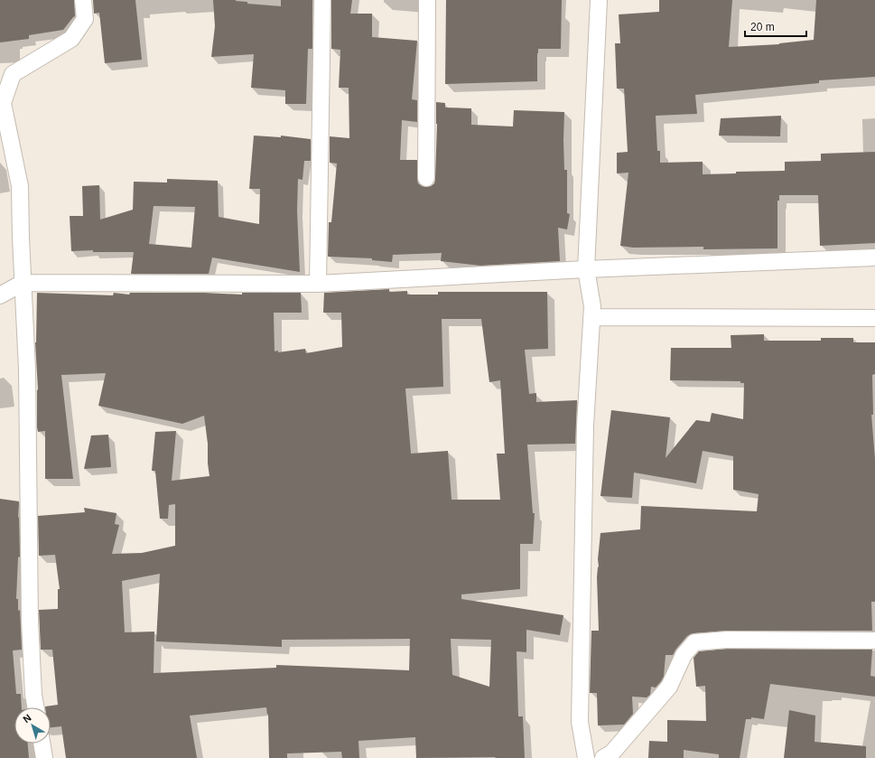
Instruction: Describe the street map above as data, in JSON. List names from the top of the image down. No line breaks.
{"scale_bar":"20 m","north":"top left"}
